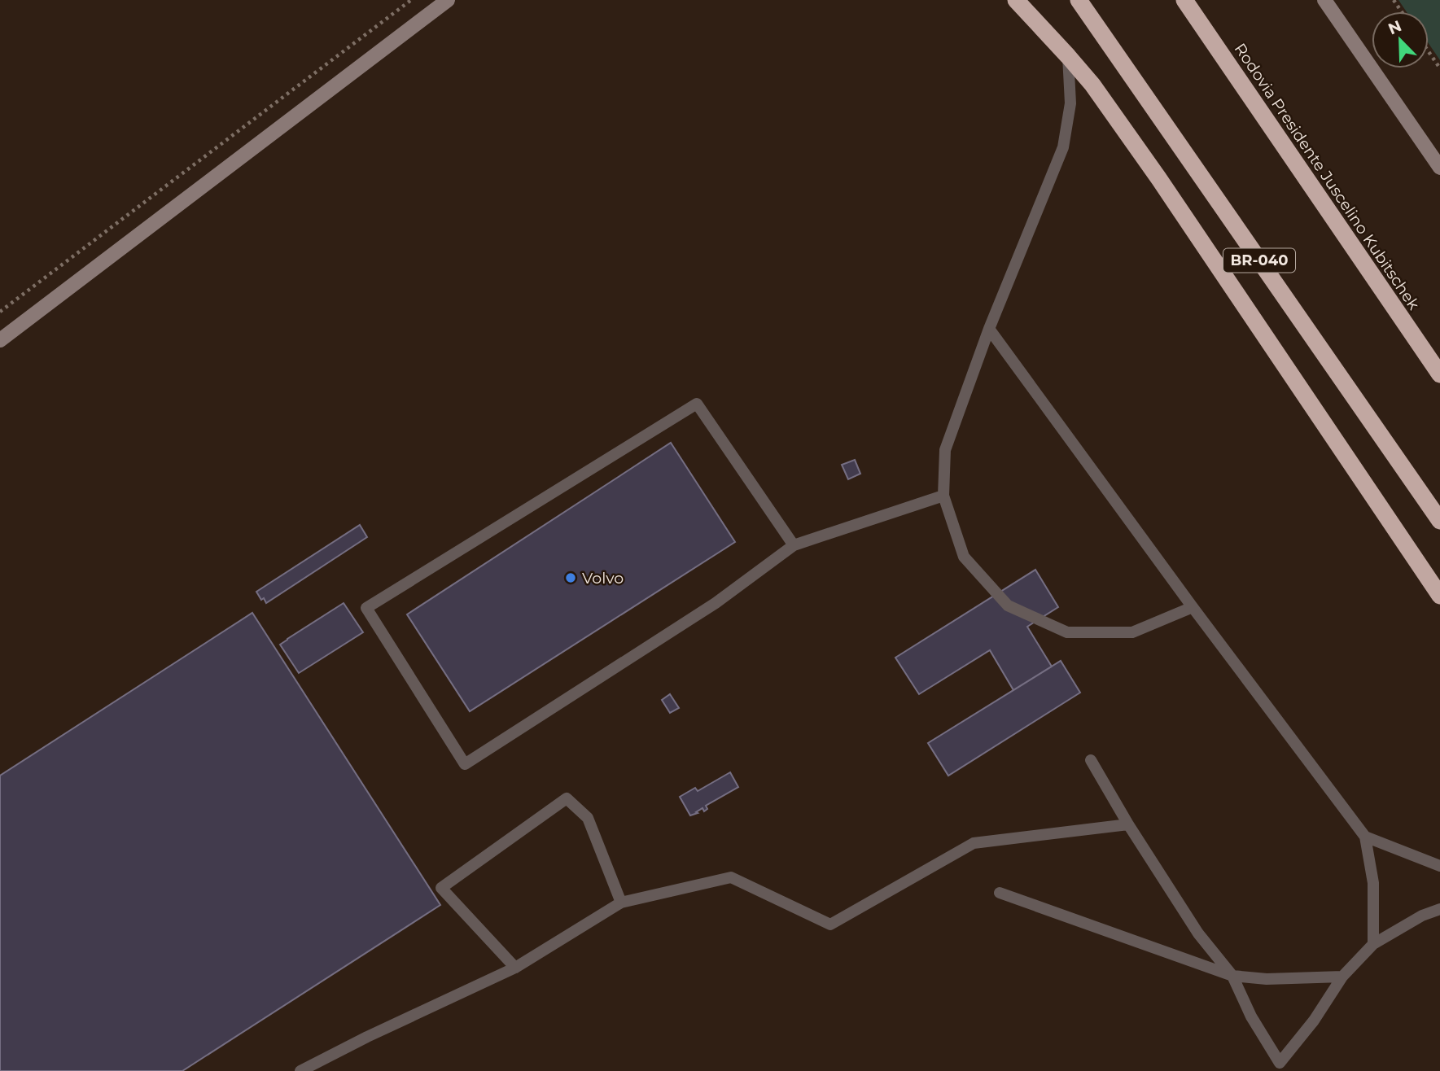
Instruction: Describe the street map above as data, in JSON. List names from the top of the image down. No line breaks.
{"streets":{"highway":["Rodovia Presidente Juscelino Kubitschek","BR-040"]},"places":["Volvo"],"north":"top left"}
